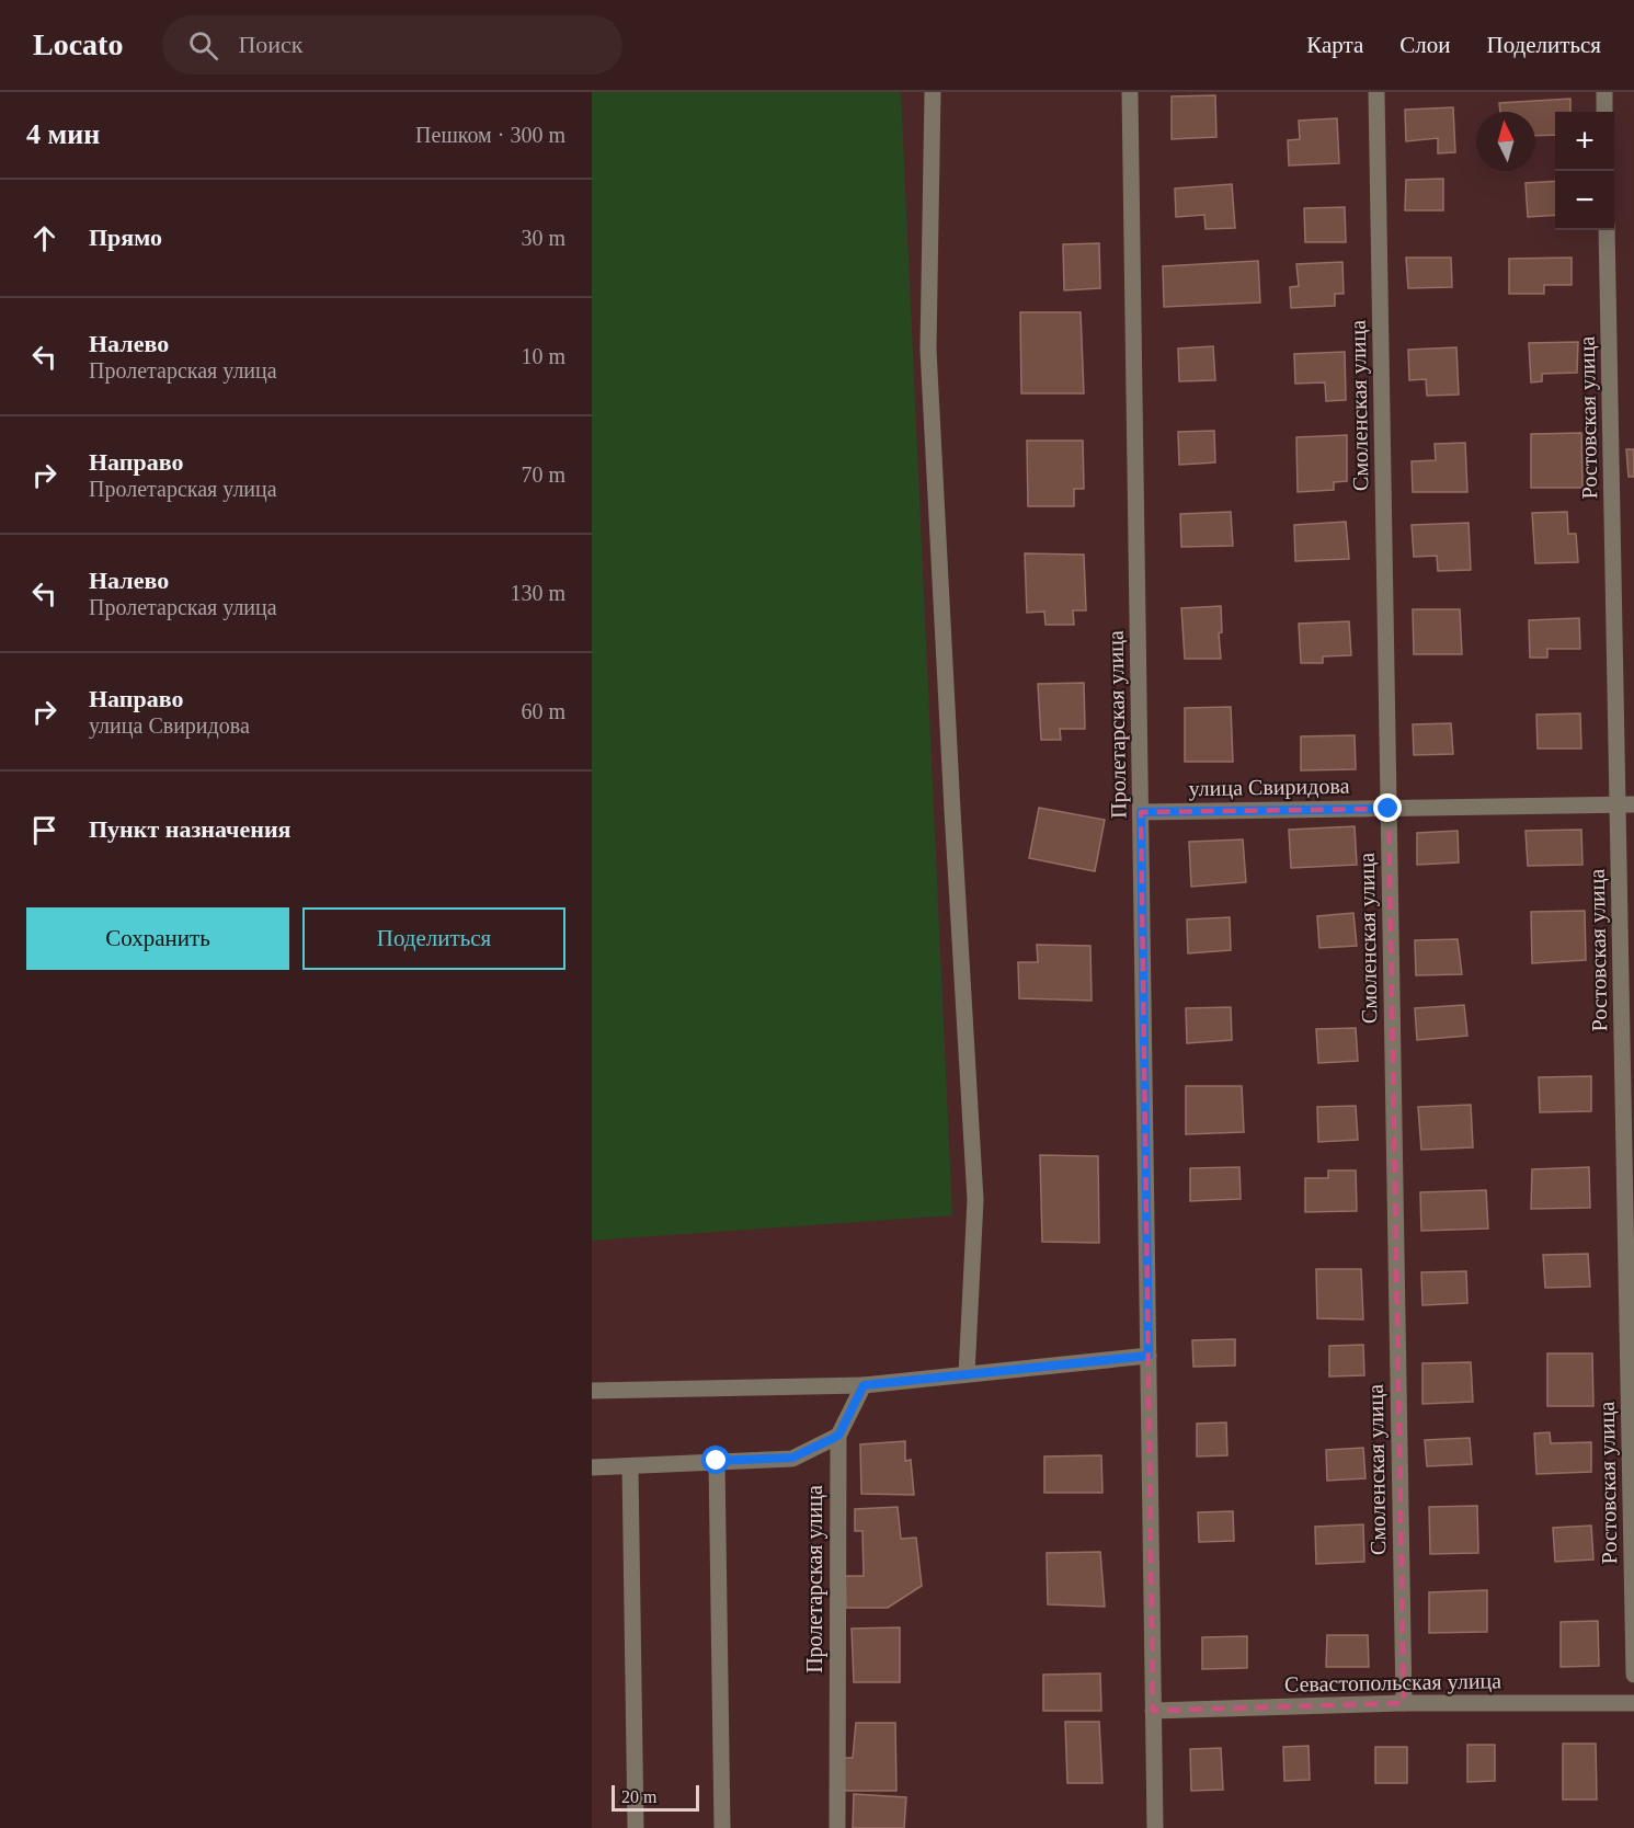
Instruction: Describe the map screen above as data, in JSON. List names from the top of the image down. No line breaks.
{"streets":{"street":["Смоленская улица","Ростовская улица","Пролетарская улица","улица Свиридова","Севастопольская улица"]},"crossings":[["Смоленская улица","улица Свиридова"],["Смоленская улица","Севастопольская улица"],["Ростовская улица","улица Свиридова"],["Пролетарская улица","улица Свиридова"],["Пролетарская улица","Севастопольская улица"]],"scale_bar":"20 m","north":"top","page":{"header":"Locato","search":"Поиск","nav":["Карта","Слои","Поделиться"],"heading":["4 мин","Пешком · 300 m"],"map_buttons":["+","−"],"list":[["Прямо","30 m"],["Налево","Пролетарская улица","10 m"],["Направо","Пролетарская улица","70 m"],["Налево","Пролетарская улица","130 m"],["Направо","улица Свиридова","60 m"],"Пункт назначения"],"buttons":["Сохранить","Поделиться"],"scale":"20 m"}}
